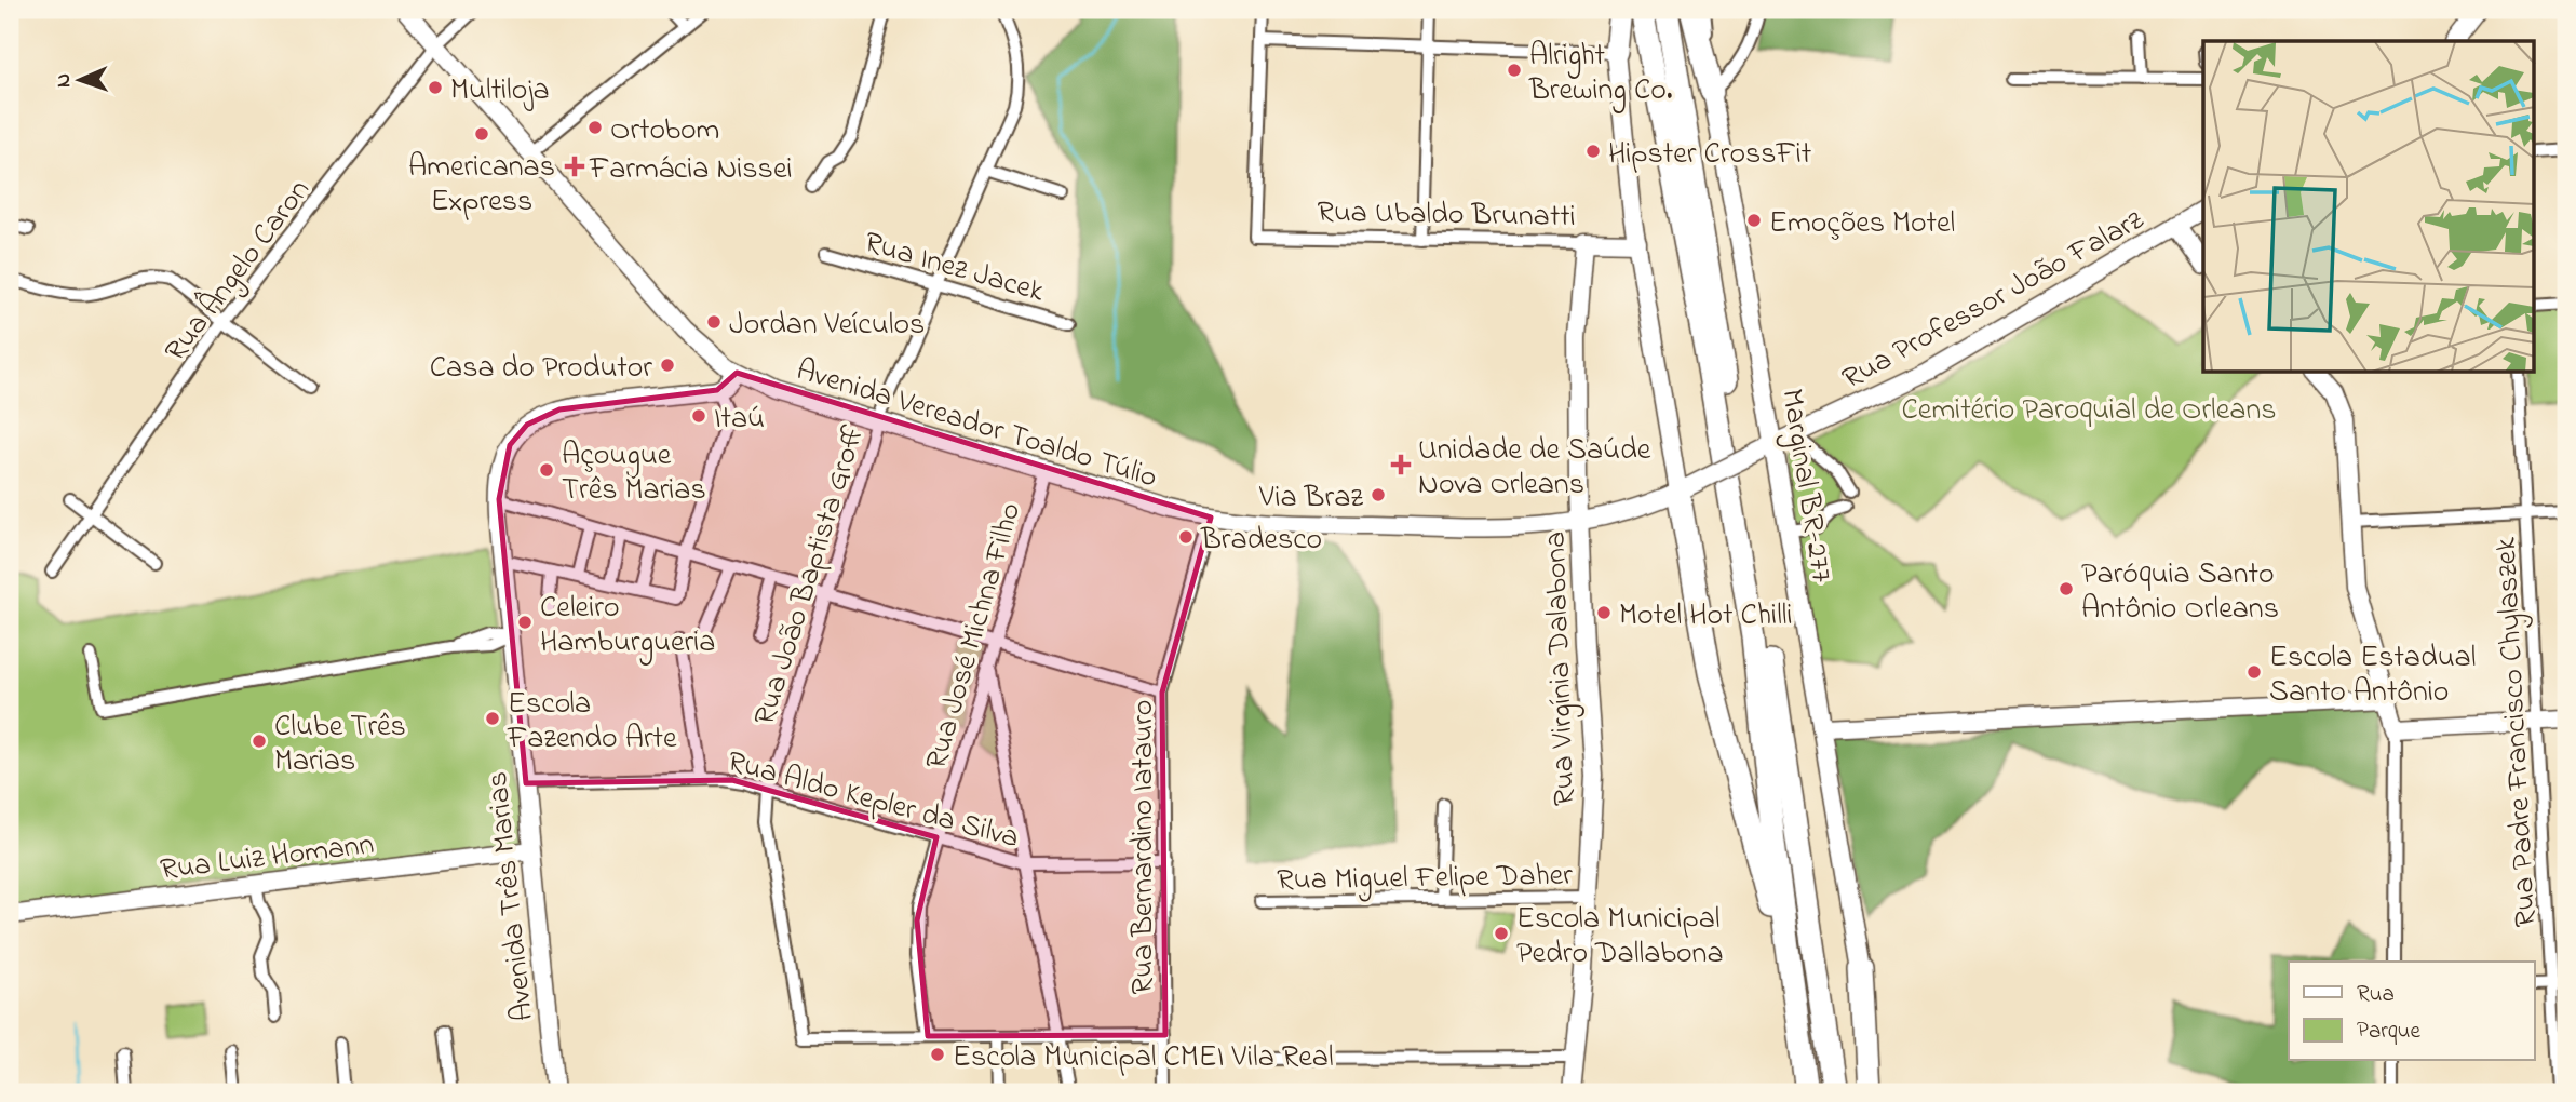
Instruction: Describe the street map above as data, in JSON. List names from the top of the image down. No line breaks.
{"streets":{"street":["Rua Ubaldo Brunatti","Rua Inez Jacek","Rua Ângelo Caron","Rua Professor João Falarz","Avenida Vereador Toaldo Túlio","Marginal BR-277","Rua João Baptista Groff","Rua José Michna Filho","Rua Virgínia Dalabona","Rua Padre Francisco Chylaszek","Rua Aldo Kepler da Silva","Rua Bernardino Iatauro","Rua Luiz Homann","Rua Miguel Felipe Daher","Avenida Três Marias"]},"crossings":[["Rua Ubaldo Brunatti","Rua Virgínia Dalabona"],["Rua Inez Jacek","Rua João Baptista Groff"],["Rua Ângelo Caron","Avenida Vereador Toaldo Túlio"],["Rua Professor João Falarz","Avenida Vereador Toaldo Túlio"],["Rua Professor João Falarz","Marginal BR-277"],["Avenida Vereador Toaldo Túlio","Marginal BR-277"],["Avenida Vereador Toaldo Túlio","Rua João Baptista Groff"],["Avenida Vereador Toaldo Túlio","Rua José Michna Filho"],["Avenida Vereador Toaldo Túlio","Rua Virgínia Dalabona"],["Avenida Vereador Toaldo Túlio","Rua Bernardino Iatauro"],["Rua João Baptista Groff","Rua José Michna Filho"],["Rua João Baptista Groff","Rua Aldo Kepler da Silva"],["Rua José Michna Filho","Rua Aldo Kepler da Silva"],["Rua Virgínia Dalabona","Rua Miguel Felipe Daher"],["Rua Aldo Kepler da Silva","Rua Bernardino Iatauro"],["Rua Aldo Kepler da Silva","Avenida Três Marias"],["Rua Luiz Homann","Avenida Três Marias"]],"parks":["Cemitério Paroquial de Orleans"],"places":{"other":["Alright Brewing Co.","Multiloja","Ortobom","Americanas Express","Hipster CrossFit","Emoções Motel","Jordan Veículos","Casa do Produtor","Itaú","Açougue Três Marias","Via Braz","Bradesco","Paróquia Santo Antônio Orleans","Motel Hot Chilli","Celeiro Hamburgueria","Escola Estadual Santo Antônio","Escola Fazendo Arte","Clube Três Marias","Escola Municipal Pedro Dallabona","Escola Municipal CMEI Vila Real"],"health":["Farmácia Nissei","Unidade de Saúde Nova Orleans"]},"legend":["Rua","Parque"],"north":"left"}
